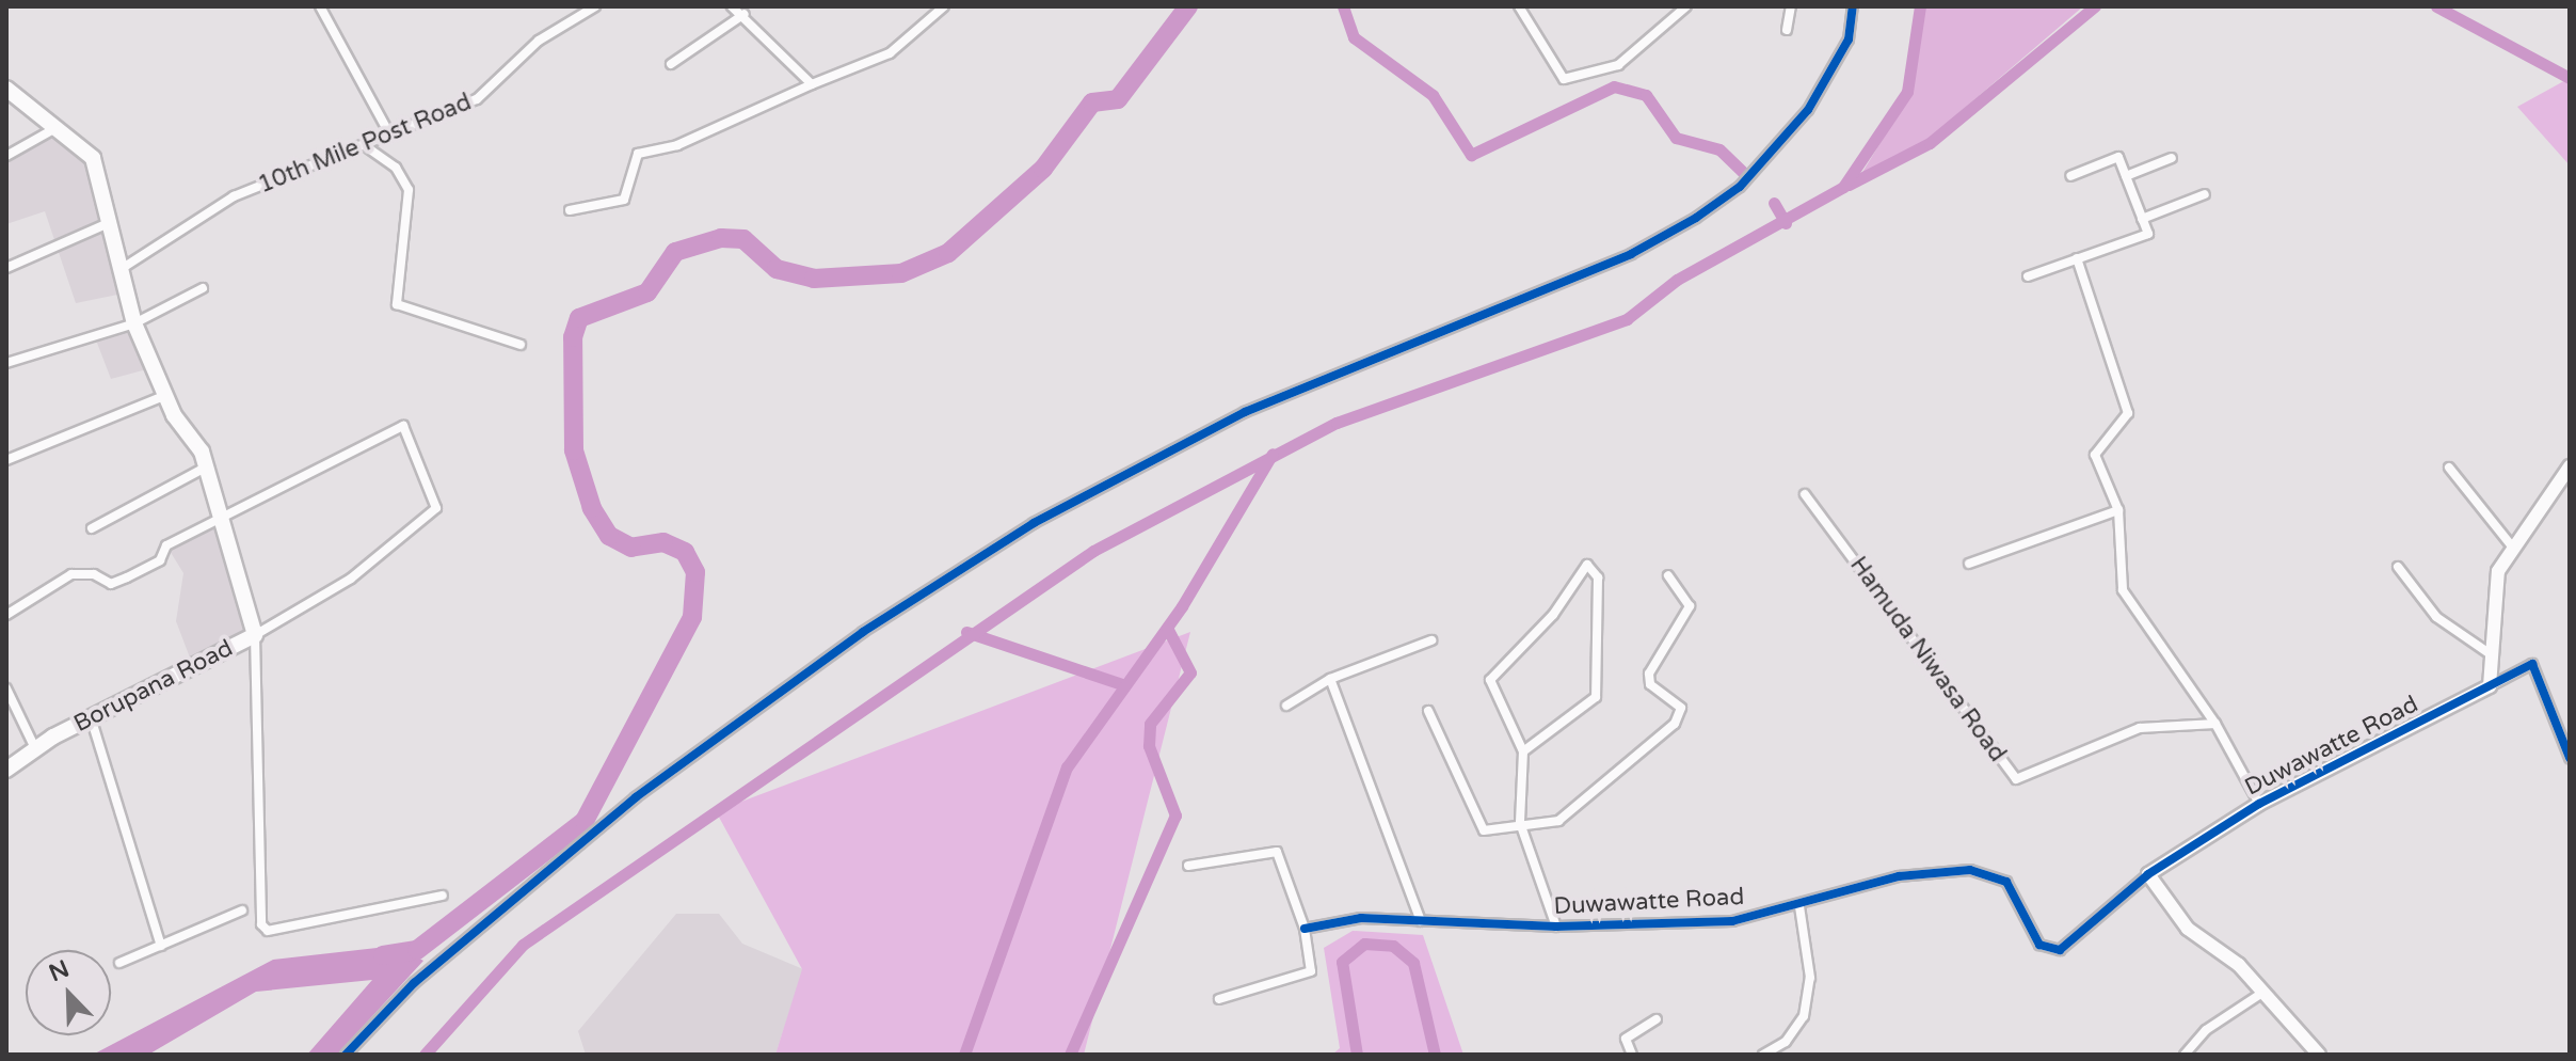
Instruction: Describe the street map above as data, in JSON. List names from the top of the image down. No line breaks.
{"streets":{"main road":["Borupana Road"],"street":["10th Mile Post Road","Hamuda Niwasa Road","Duwawatte Road"]},"crossings":[["10th Mile Post Road","Borupana Road"]],"north":"top left"}
